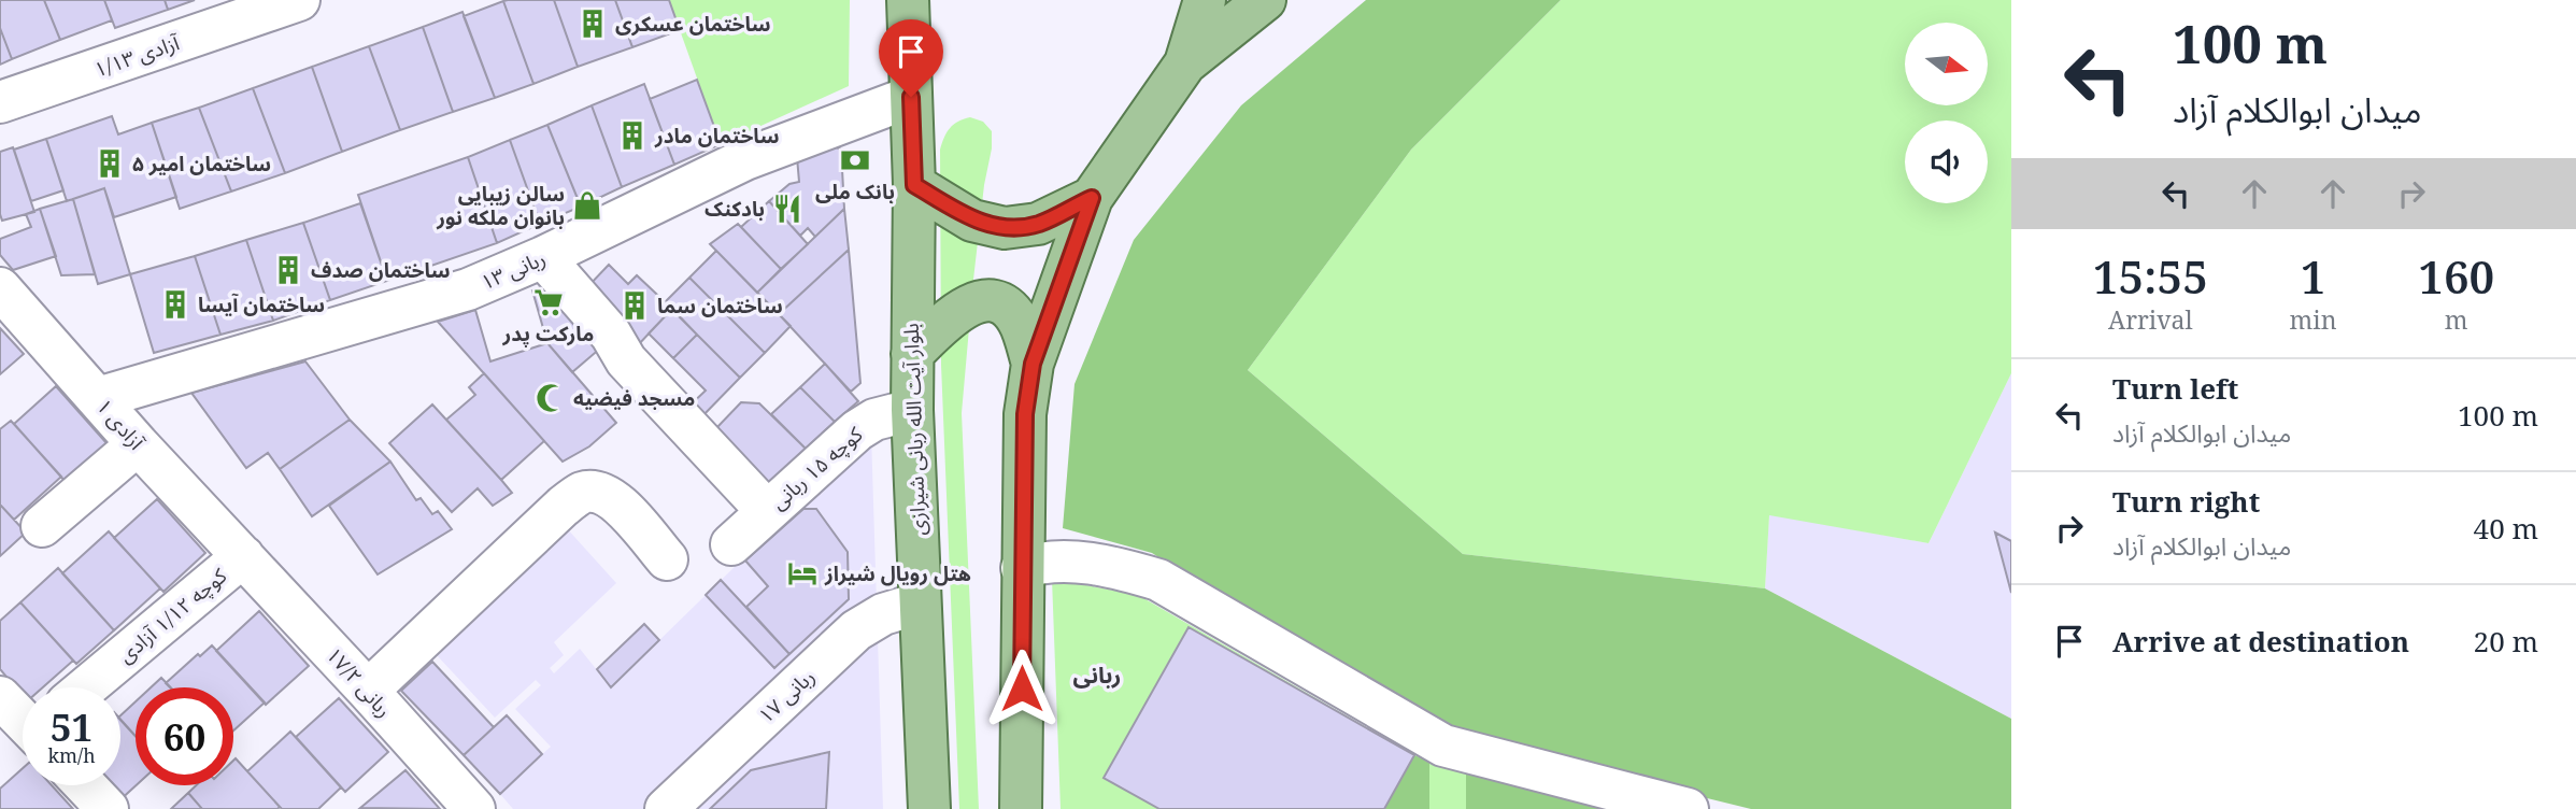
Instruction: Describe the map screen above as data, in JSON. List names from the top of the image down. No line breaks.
{"streets":{"main road":["بلوار آیت الله ربانی شیرازی"],"street":["آزادی ۱/۱۳","ربانی ۱۳","آزادی ۱","کوچه ۱۵ ربانی","کوچه ۱/۱۲ آزادی","ربانی ۱۷/۲","ربانی ۱۷"]},"crossings":[["ربانی ۱۳","آزادی ۱"],["ربانی ۱۳","بلوار آیت الله ربانی شیرازی"],["آزادی ۱","کوچه ۱/۱۲ آزادی"],["آزادی ۱","ربانی ۱۷/۲"],["بلوار آیت الله ربانی شیرازی","کوچه ۱۵ ربانی"],["بلوار آیت الله ربانی شیرازی","ربانی ۱۷"],["کوچه ۱/۱۲ آزادی","ربانی ۱۷/۲"]],"districts":["ربانی"],"places":{"building":["ساختمان عسکری","ساختمان مادر","ساختمان امیر ۵","ساختمان صدف","ساختمان آیسا","ساختمان سما"],"bank":["بانک ملی"],"shop":["سالن زیبایی بانوان ملکه نور"],"restaurant":["بادکنک"],"supermarket":["مارکت پدر"],"mosque":["مسجد فیضیه"],"hotel":["هتل رویال شیراز"]},"north":"right","page":{"turn":["100 m","میدان ابوالکلام آزاد"],"eta":["15:55","Arrival","1","min","160","m"],"list":[{"name":"Turn left","note":"میدان ابوالکلام آزاد","value":"100 m"},{"name":"Turn right","note":"میدان ابوالکلام آزاد","value":"40 m"},{"name":"Arrive at destination","value":"20 m"}],"speed":"51 km/h","limit":"60"}}
